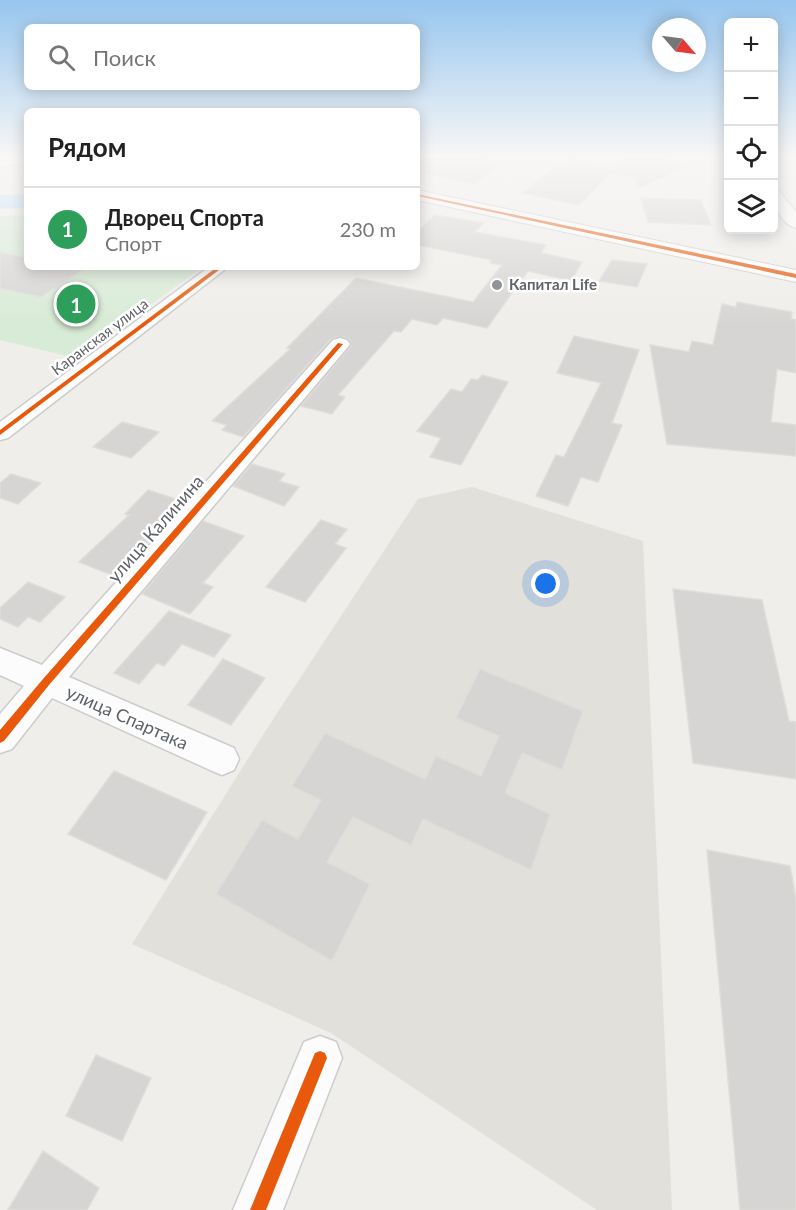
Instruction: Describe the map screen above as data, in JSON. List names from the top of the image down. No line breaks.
{"streets":{"street":["Каранская улица","улица Калинина","улица Спартака"]},"crossings":[["улица Калинина","улица Спартака"]],"places":["Капитал Life"],"north":"bottom right","page":{"map_buttons":["+","−"],"search":"Поиск","heading":"Рядом","list":[{"mark":"1","name":"Дворец Спорта","note":"Спорт","value":"230 m"}],"pins":"1"}}
